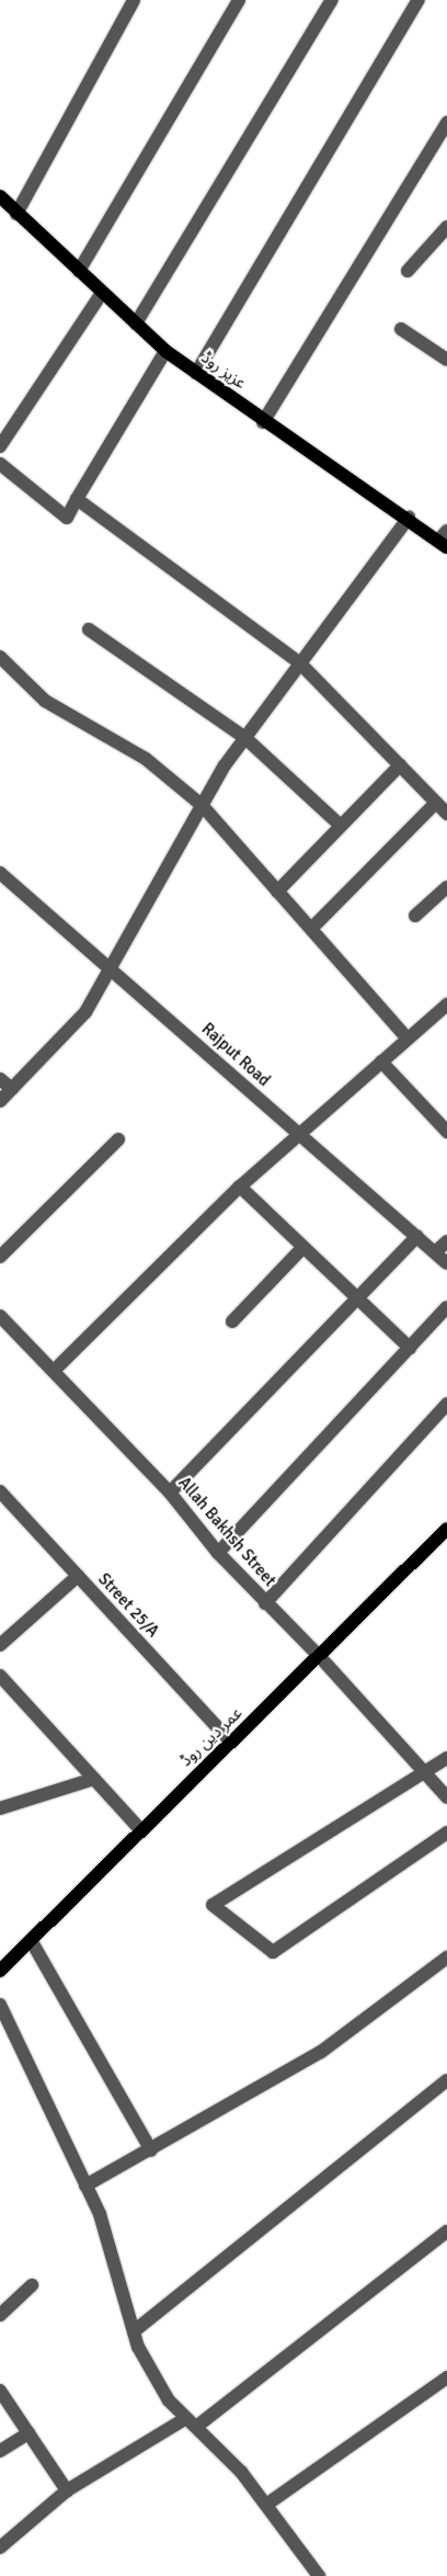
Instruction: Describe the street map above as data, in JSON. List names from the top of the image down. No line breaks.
{"streets":{"main road":["عزیز روڈ","عمر دین روڈ"],"street":["Rajput Road","Allah Bakhsh Street","Street 25/A"]},"crossings":[["Allah Bakhsh Street","عمر دین روڈ"],["Street 25/A","عمر دین روڈ"]]}
